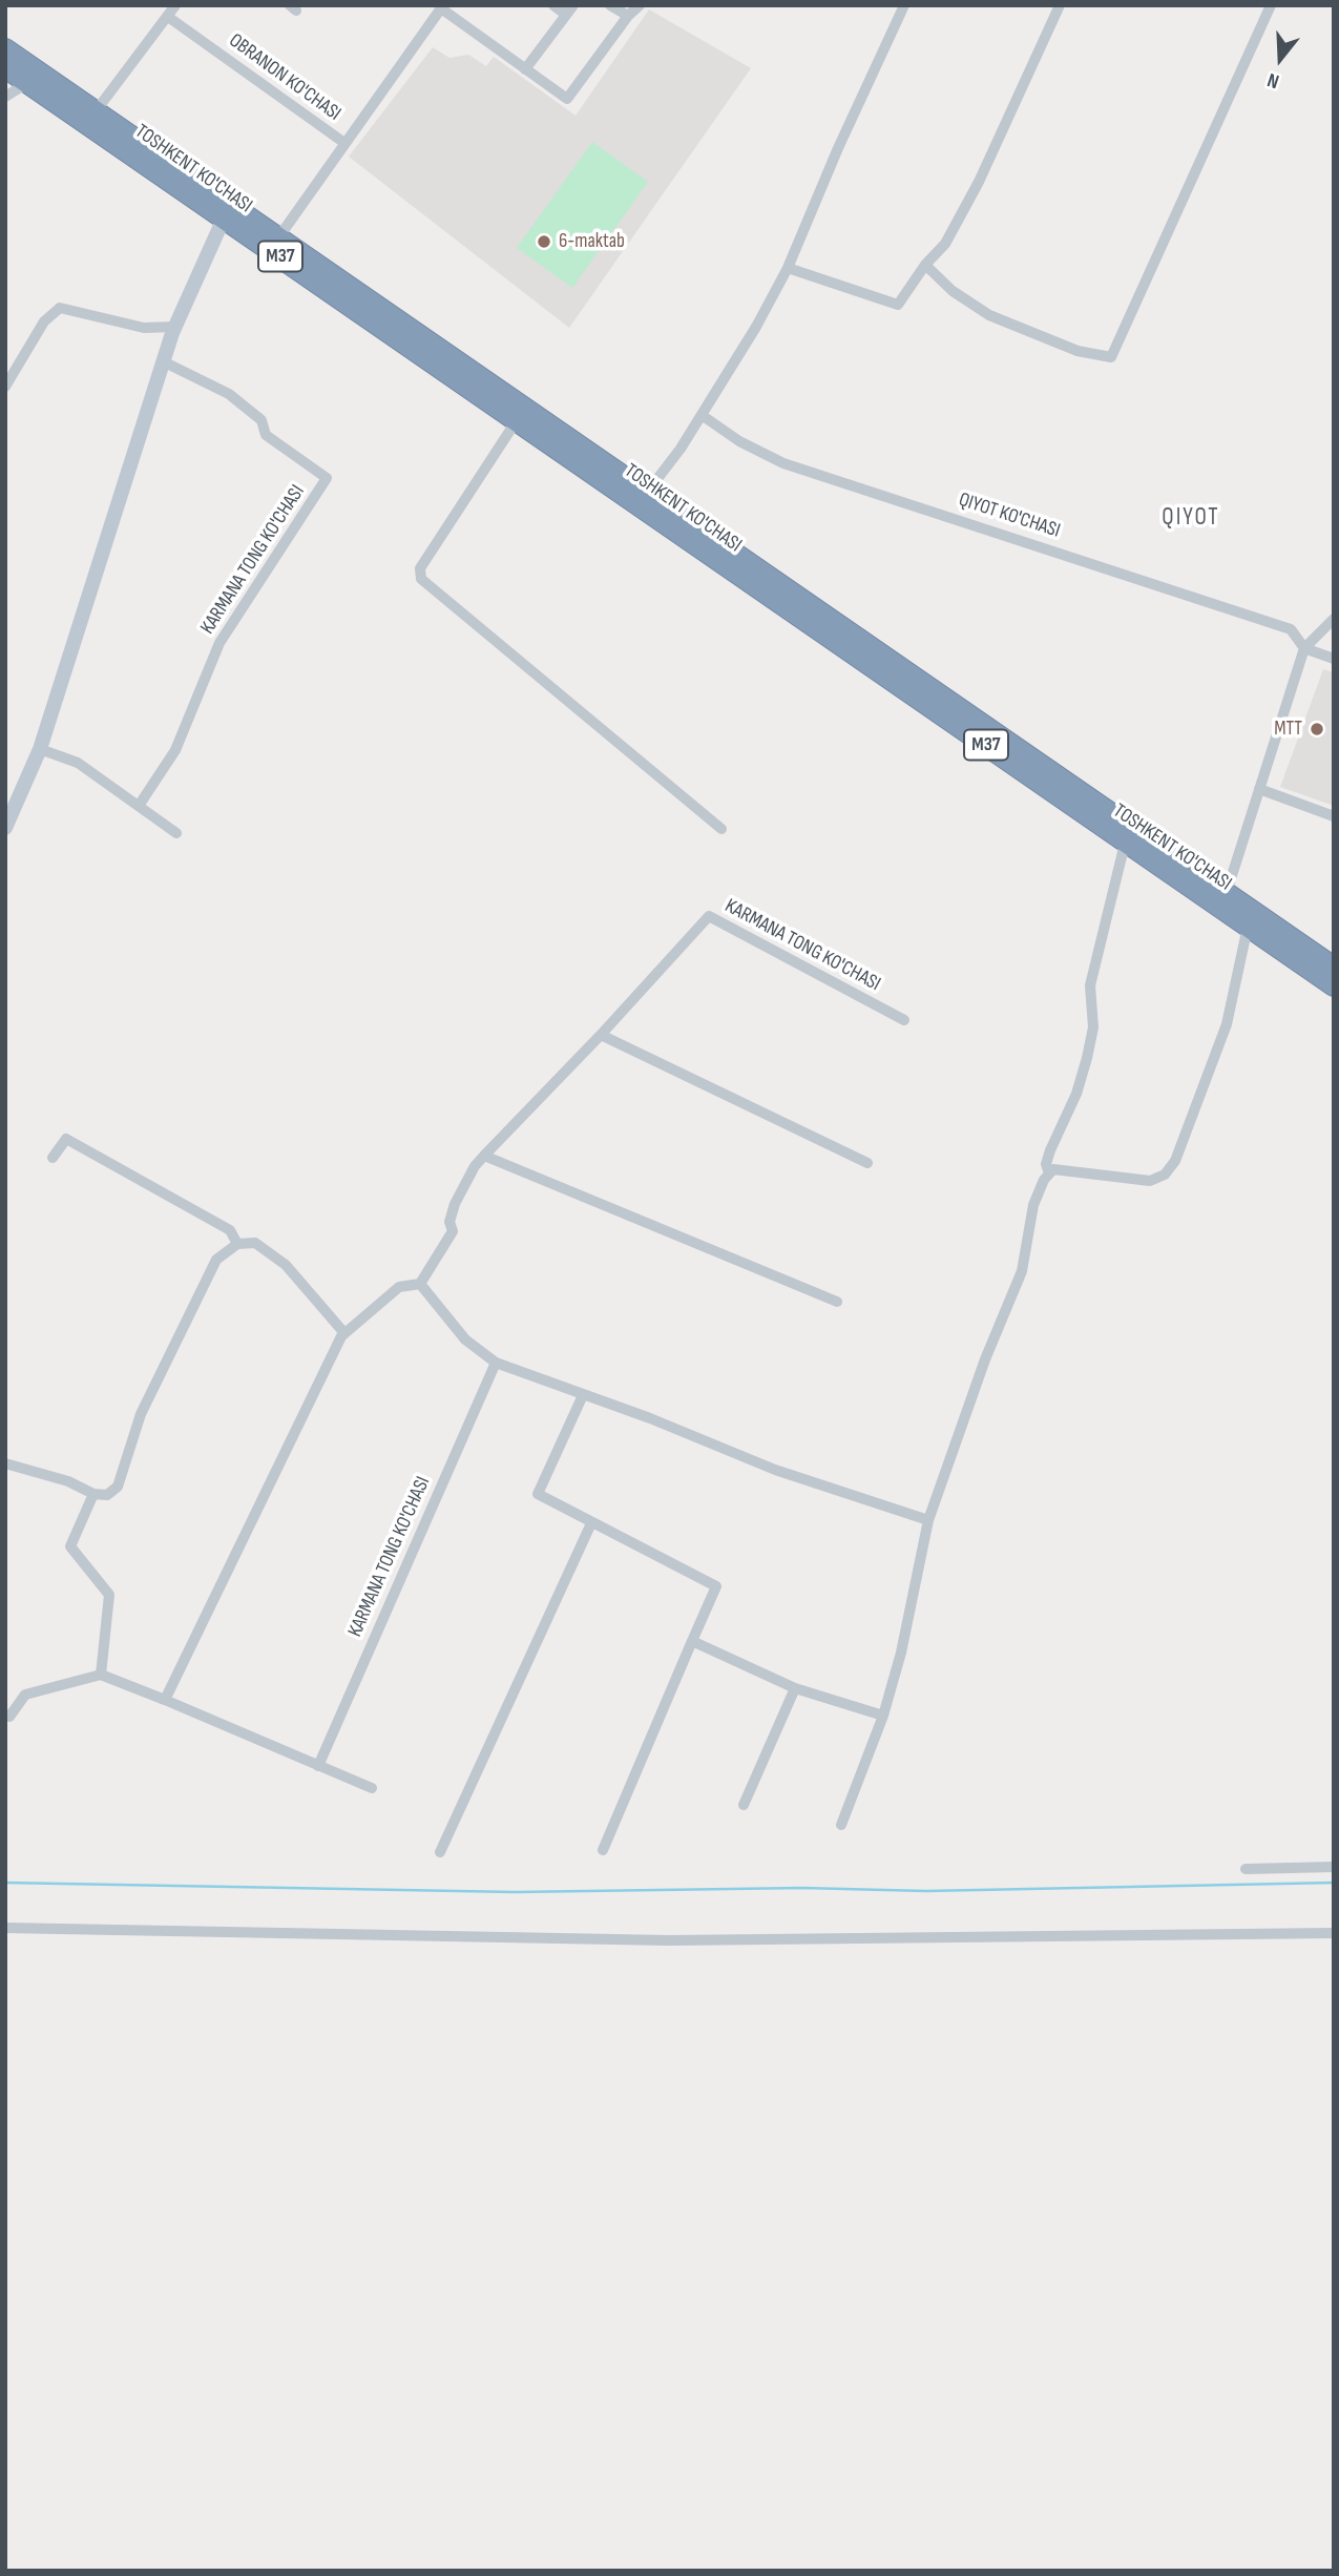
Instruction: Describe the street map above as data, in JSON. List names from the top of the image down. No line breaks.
{"streets":{"highway":["TOSHKENT KO'CHASI","M37"],"street":["OBRANON KO'CHASI","QIYOT KO'CHASI","KARMANA TONG KO'CHASI"]},"crossings":[["OBRANON KO'CHASI","TOSHKENT KO'CHASI"]],"districts":["QIYOT"],"places":["6-maktab","MTT"],"north":"bottom"}
